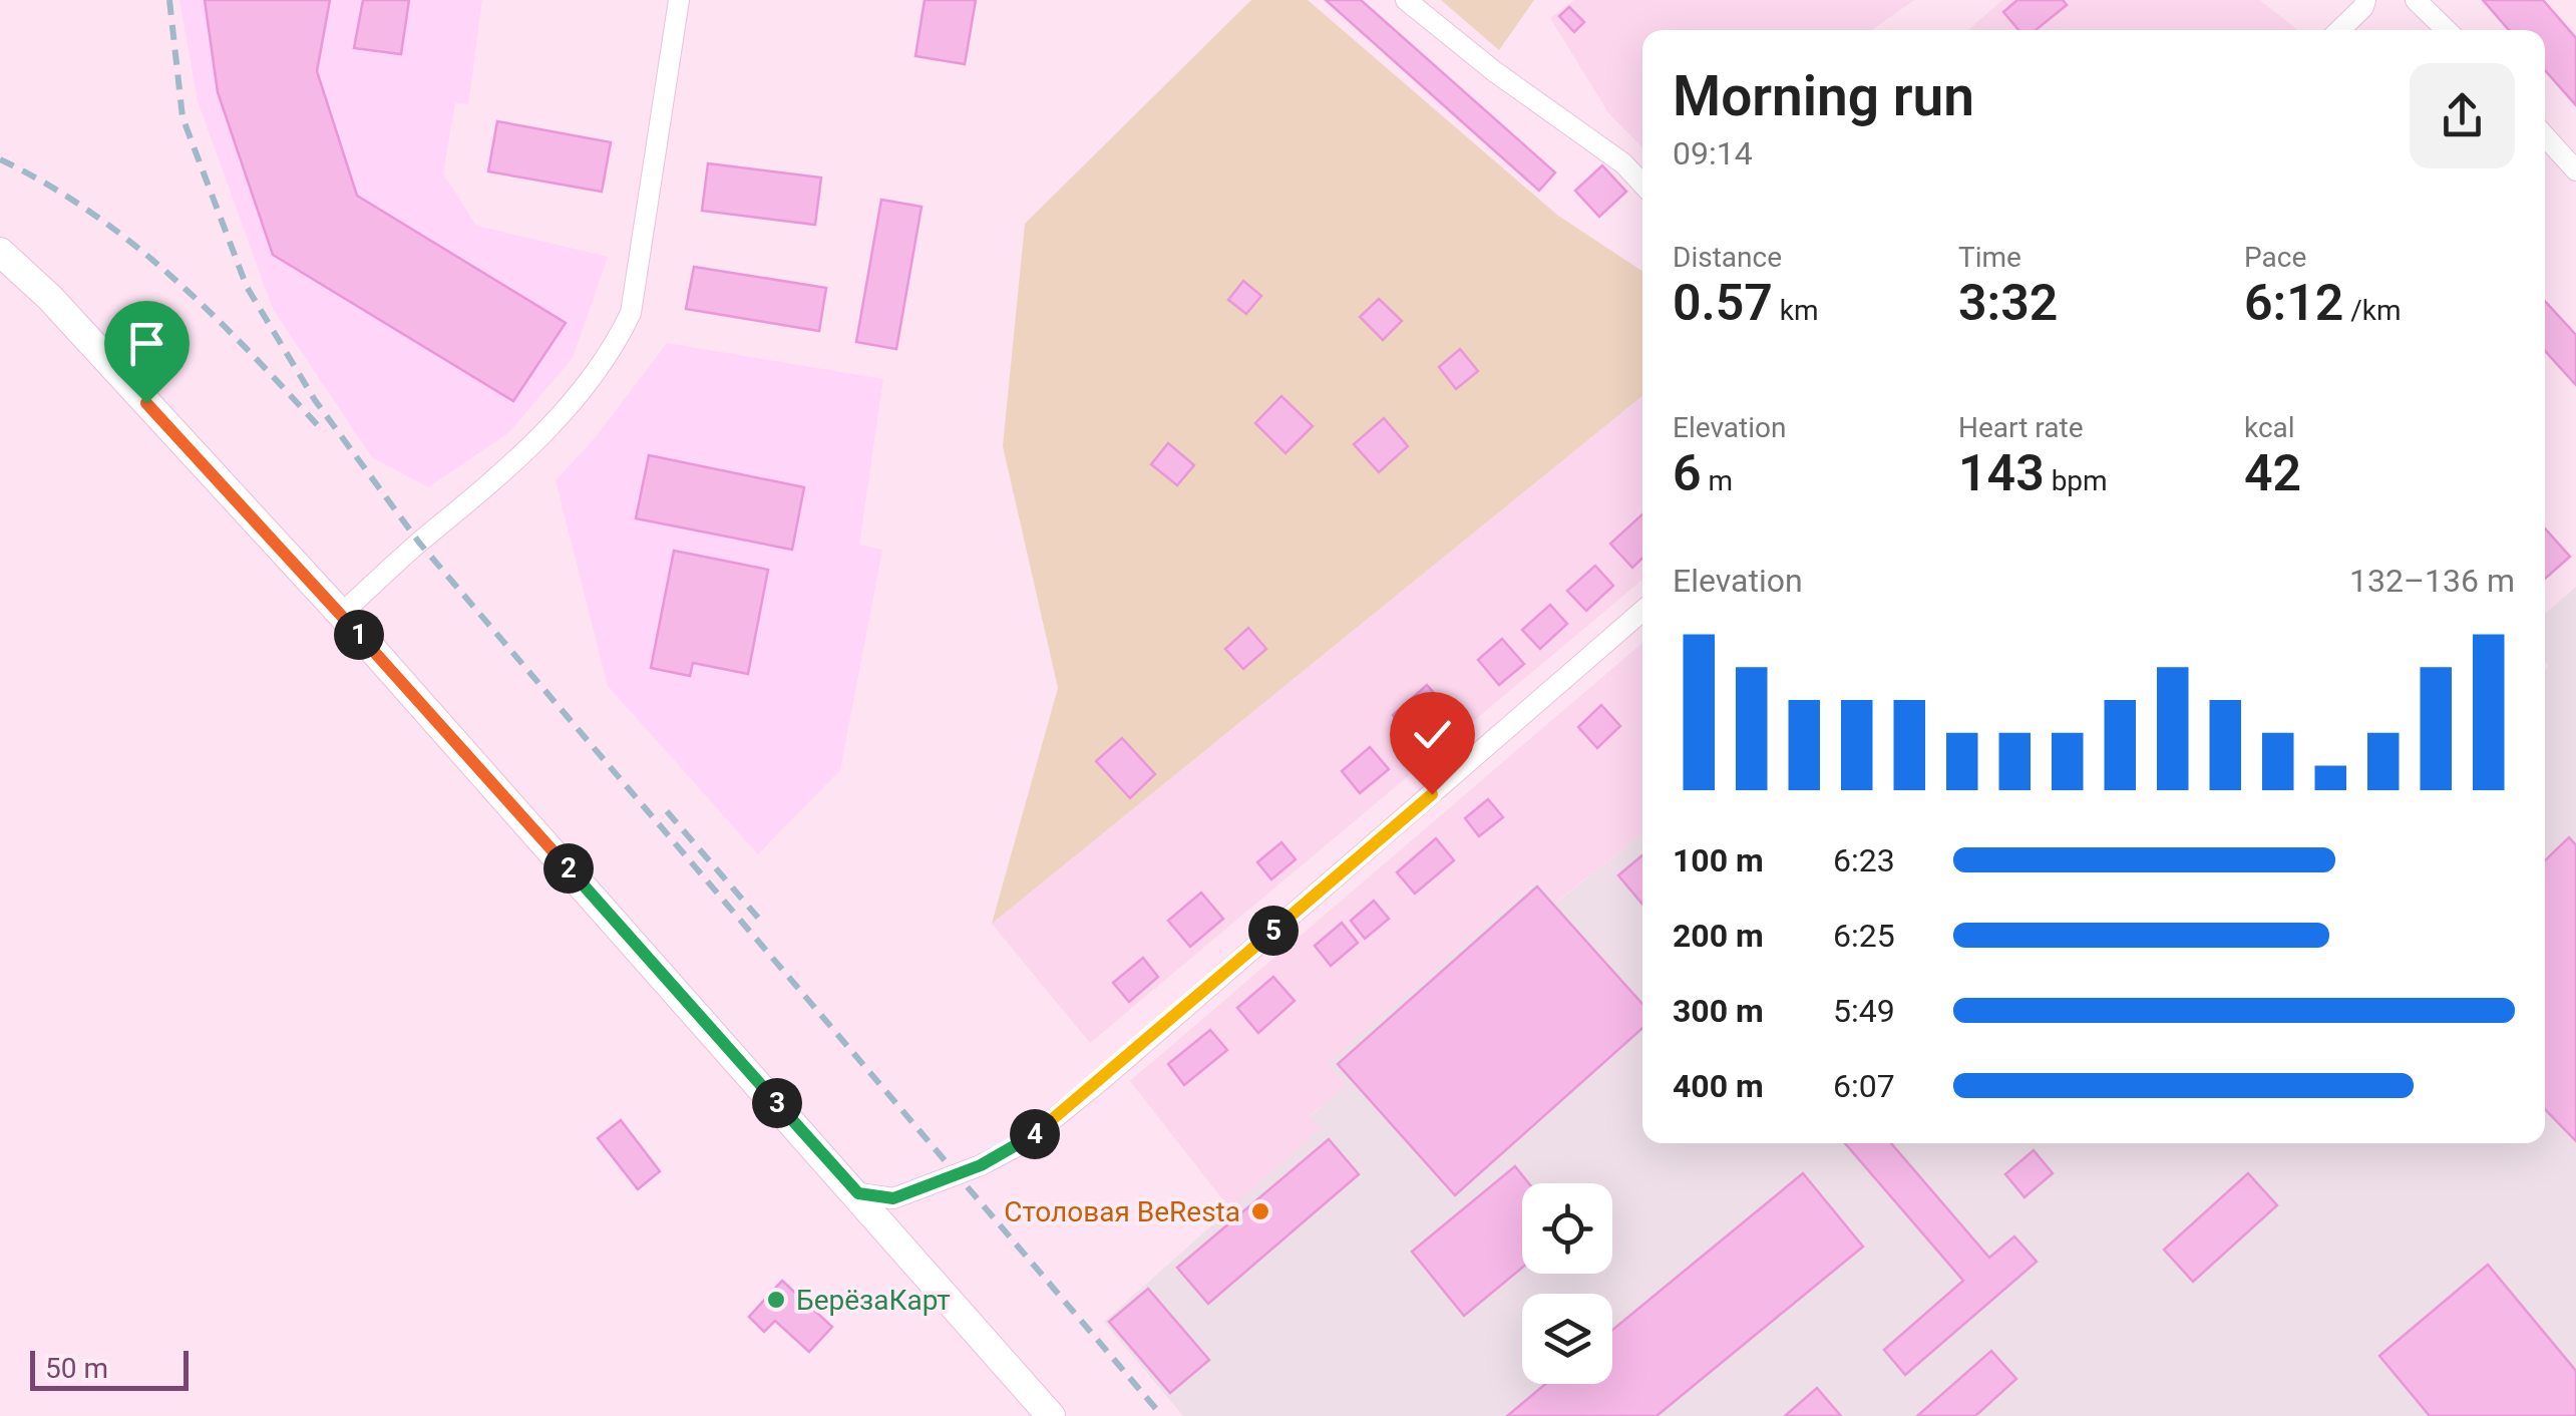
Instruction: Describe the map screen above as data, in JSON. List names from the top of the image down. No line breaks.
{"places":["Столовая BeResta","БерёзаКарт"],"scale_bar":"50 m","page":{"heading":["Morning run","09:14"],"stats":[["Distance","0.57 km"],["Time","3:32"],["Pace","6:12 /km"],["Elevation","6 m"],["Heart rate","143 bpm"],["kcal","42"]],"chart":["Elevation","132–136 m"],"pins":["1","2","5","3","4"],"list":[{"name":"100 m","note":"6:23"},{"name":"200 m","note":"6:25"},{"name":"300 m","note":"5:49"},{"name":"400 m","note":"6:07"}],"scale":"50 m"}}
